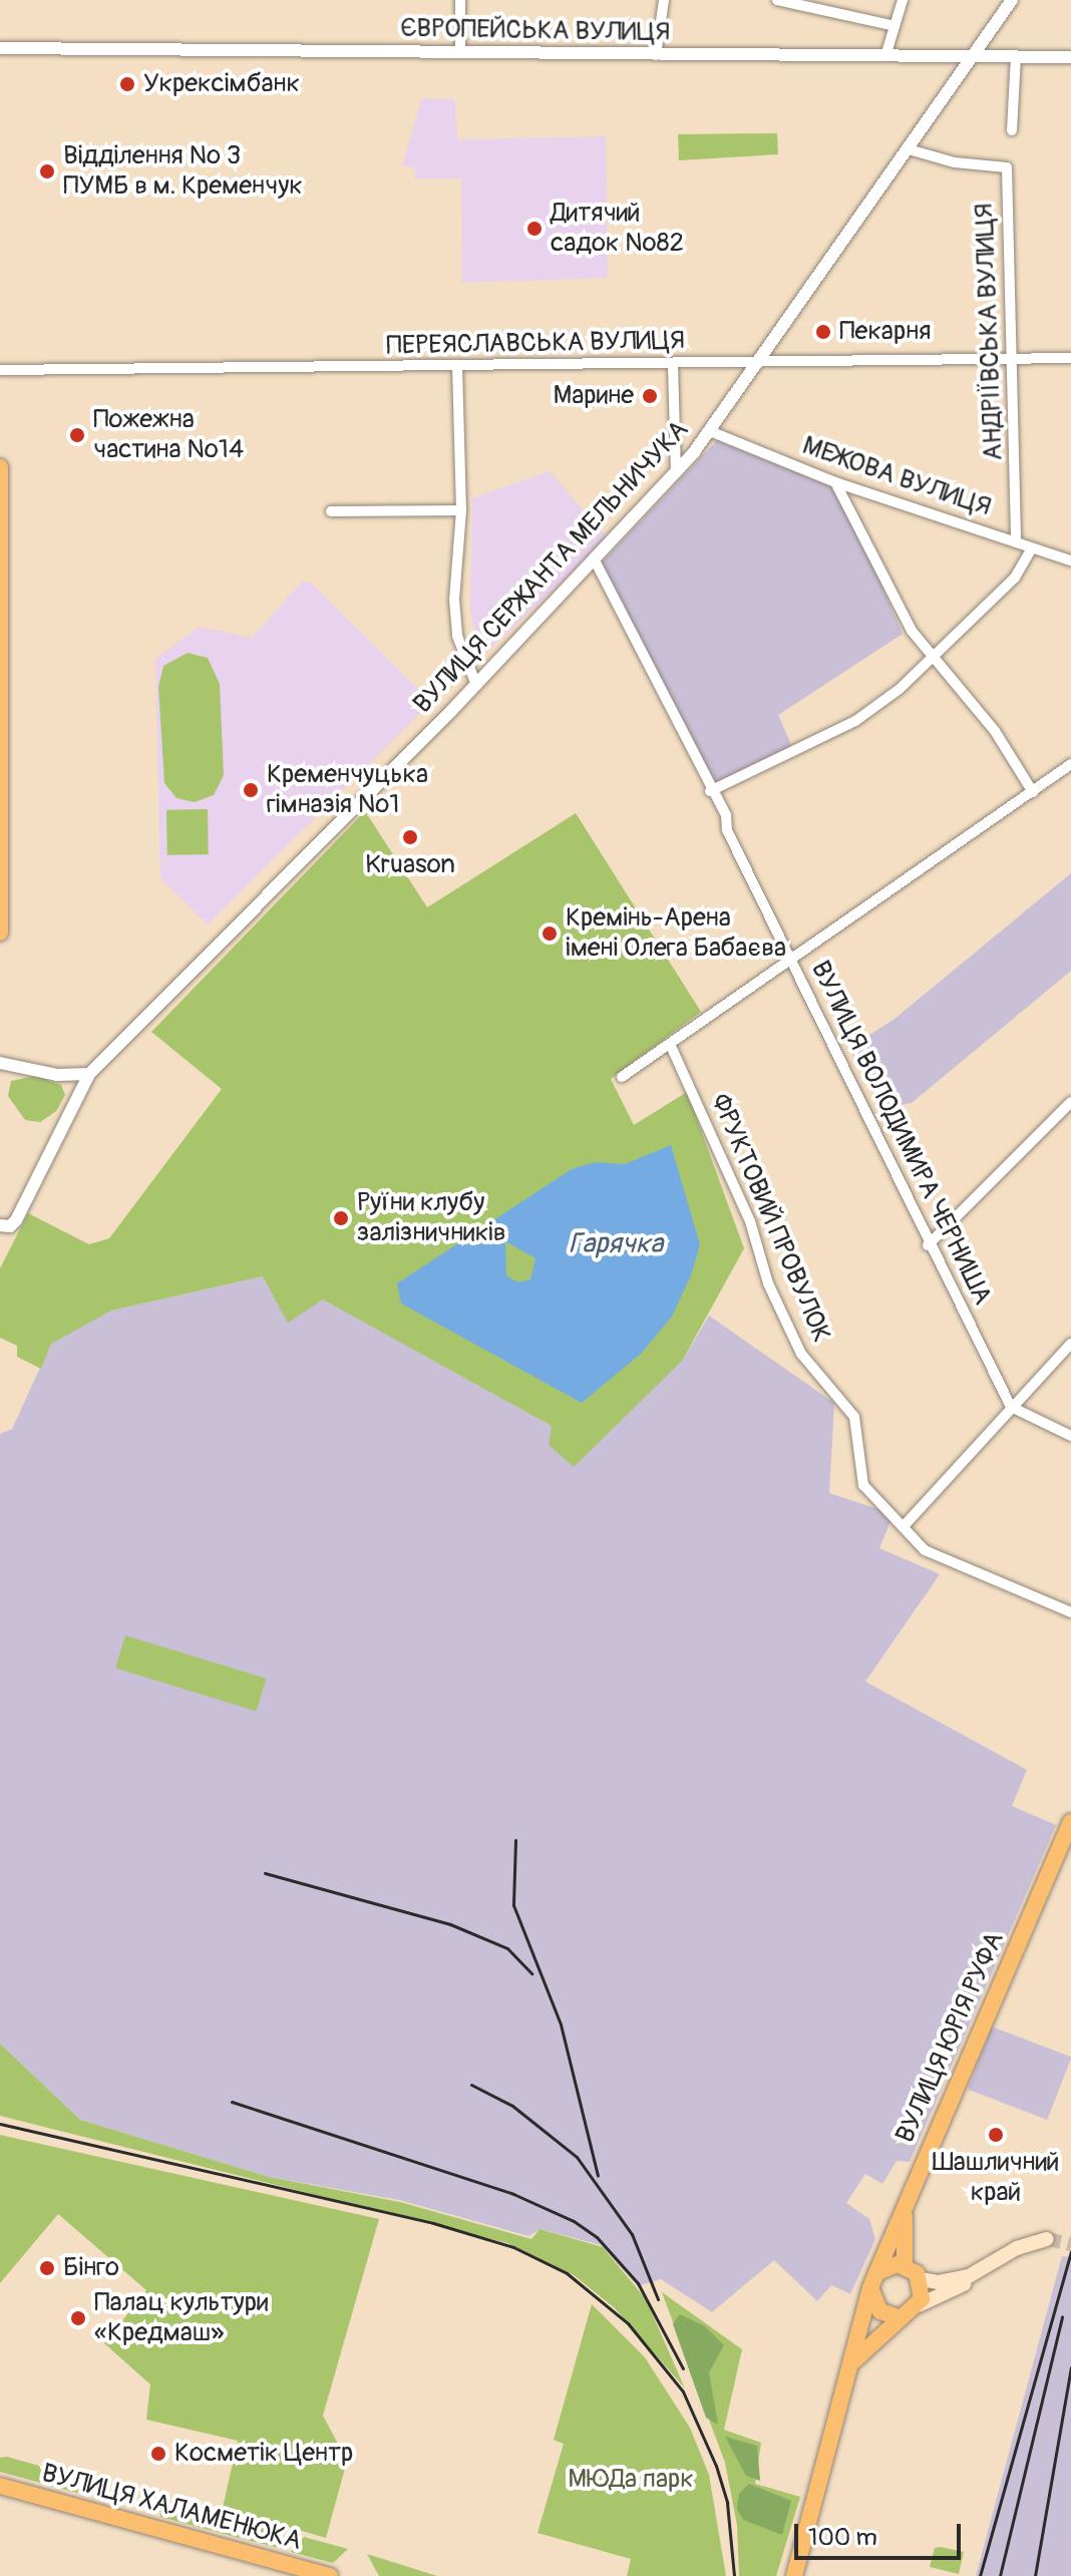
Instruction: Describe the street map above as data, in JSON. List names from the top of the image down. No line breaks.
{"streets":{"main road":["ВУЛИЦЯ ЮРІЯ РУФА","ВУЛИЦЯ ХАЛАМЕНЮКА"],"street":["ЄВРОПЕЙСЬКА ВУЛИЦЯ","АНДРІЇВСЬКА ВУЛИЦЯ","ПЕРЕЯСЛАВСЬКА ВУЛИЦЯ","МЕЖОВА ВУЛИЦЯ","ВУЛИЦЯ СЕРЖАНТА МЕЛЬНИЧУКА","ВУЛИЦЯ ВОЛОДИМИРА ЧЕРНИША","ФРУКТОВИЙ ПРОВУЛОК"]},"crossings":[["ЄВРОПЕЙСЬКА ВУЛИЦЯ","ВУЛИЦЯ СЕРЖАНТА МЕЛЬНИЧУКА"],["АНДРІЇВСЬКА ВУЛИЦЯ","ПЕРЕЯСЛАВСЬКА ВУЛИЦЯ"],["АНДРІЇВСЬКА ВУЛИЦЯ","МЕЖОВА ВУЛИЦЯ"],["АНДРІЇВСЬКА ВУЛИЦЯ","ВУЛИЦЯ СЕРЖАНТА МЕЛЬНИЧУКА"],["ПЕРЕЯСЛАВСЬКА ВУЛИЦЯ","ВУЛИЦЯ СЕРЖАНТА МЕЛЬНИЧУКА"],["МЕЖОВА ВУЛИЦЯ","ВУЛИЦЯ СЕРЖАНТА МЕЛЬНИЧУКА"],["ВУЛИЦЯ СЕРЖАНТА МЕЛЬНИЧУКА","ВУЛИЦЯ ВОЛОДИМИРА ЧЕРНИША"]],"water":["Гарячка"],"parks":["МЮДа парк"],"places":["Укрексімбанк","Відділення № 3 ПУМБ в м. Кременчук","Дитячий садок №82","Пекарня","Марине","Пожежна частина №14","Кременчуцька гімназія №1","Kruason","Кремінь-Арена імені Олега Бабаєва","Руїни клубу залізничників","Шашличний край","Бінго","Палац культури «Кредмаш»","Косметік Центр"],"scale_bar":"100 m"}
